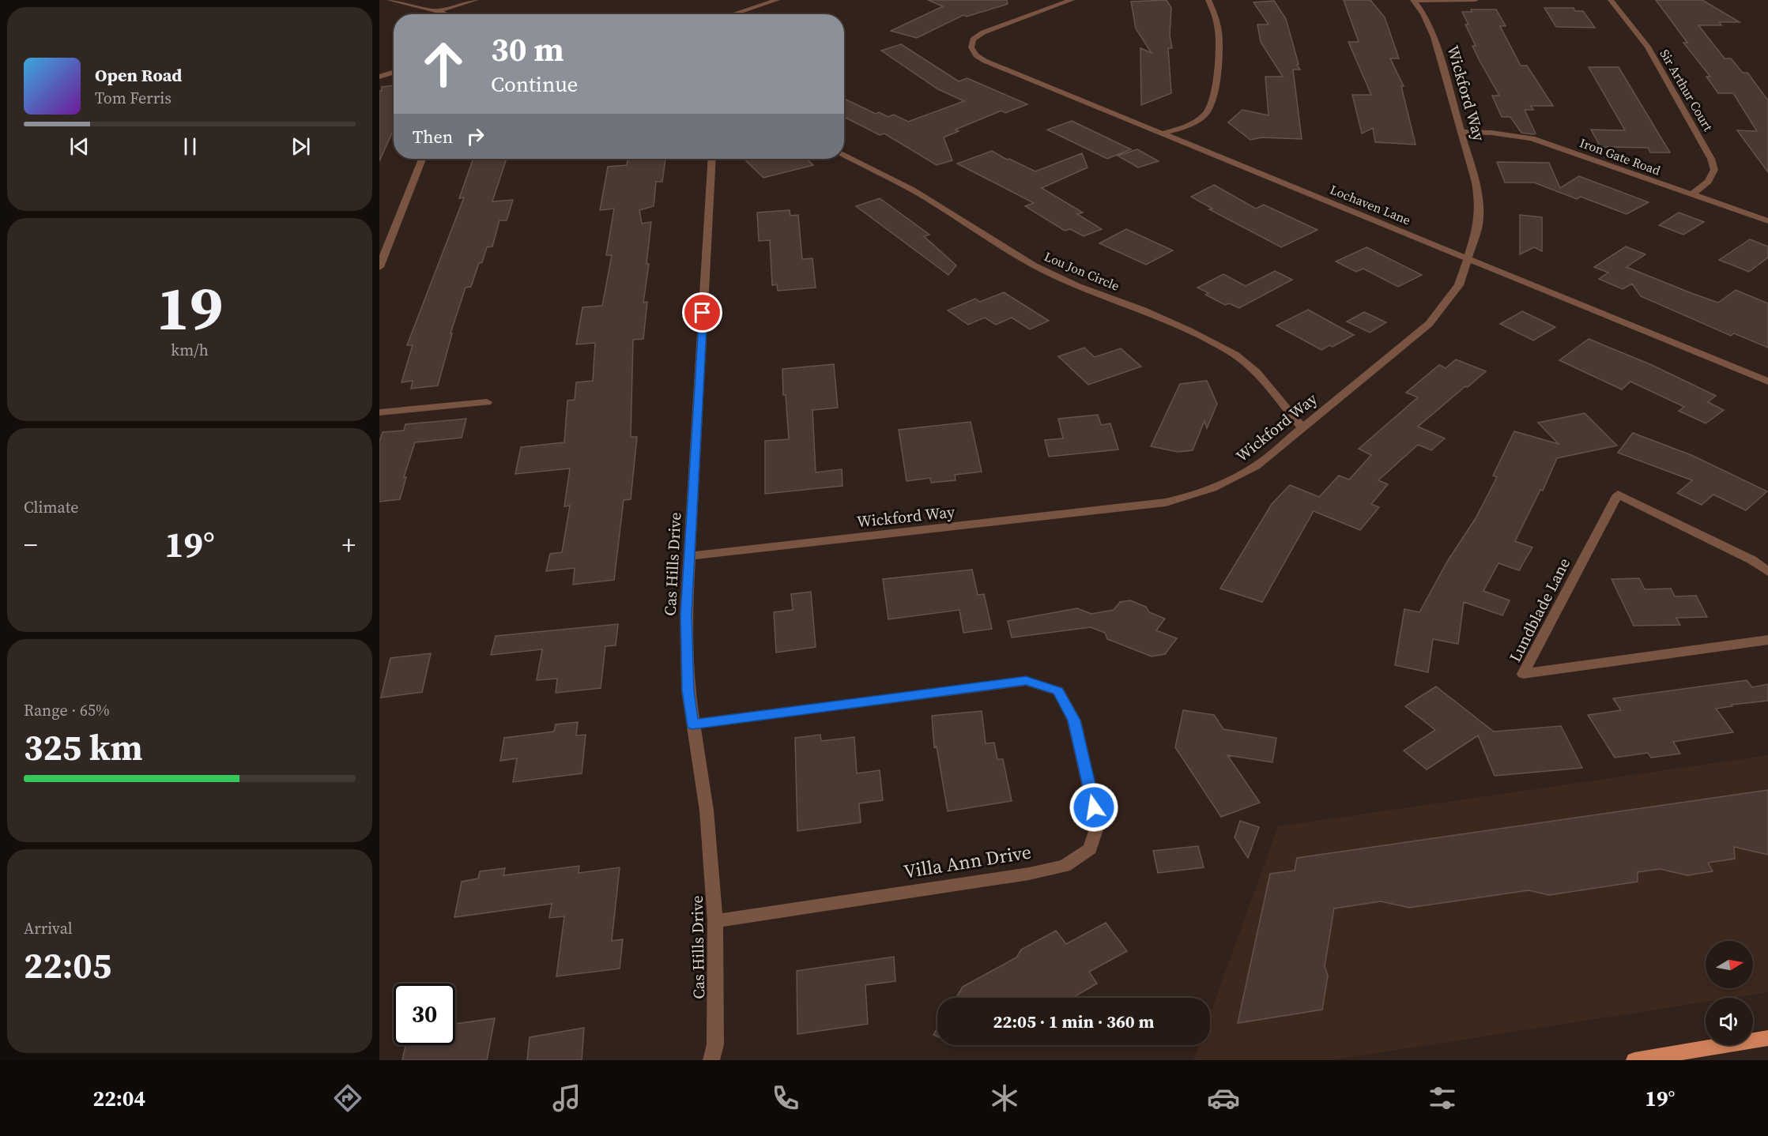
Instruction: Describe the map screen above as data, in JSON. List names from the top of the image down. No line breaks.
{"streets":{"street":["Sir Arthur Court","Wickford Way","Iron Gate Road","Lochaven Lane","Lou Jon Circle","Cas Hills Drive","Lundblade Lane","Villa Ann Drive"]},"crossings":[["Sir Arthur Court","Iron Gate Road"],["Wickford Way","Iron Gate Road"],["Wickford Way","Lochaven Lane"],["Wickford Way","Lou Jon Circle"],["Wickford Way","Cas Hills Drive"],["Cas Hills Drive","Villa Ann Drive"]],"north":"right","page":{"turn":["30 m","Continue"],"song":["Open Road","Tom Ferris"],"then":"Then","tile":[["19","km/h"],"Climate",["Range · 65%","325 km"],["Arrival","22:05"]],"heat":["−","19°","+"],"limit":"30","trip":"22:05 · 1 min · 360 m","tabs":["22:04","19°"]}}
